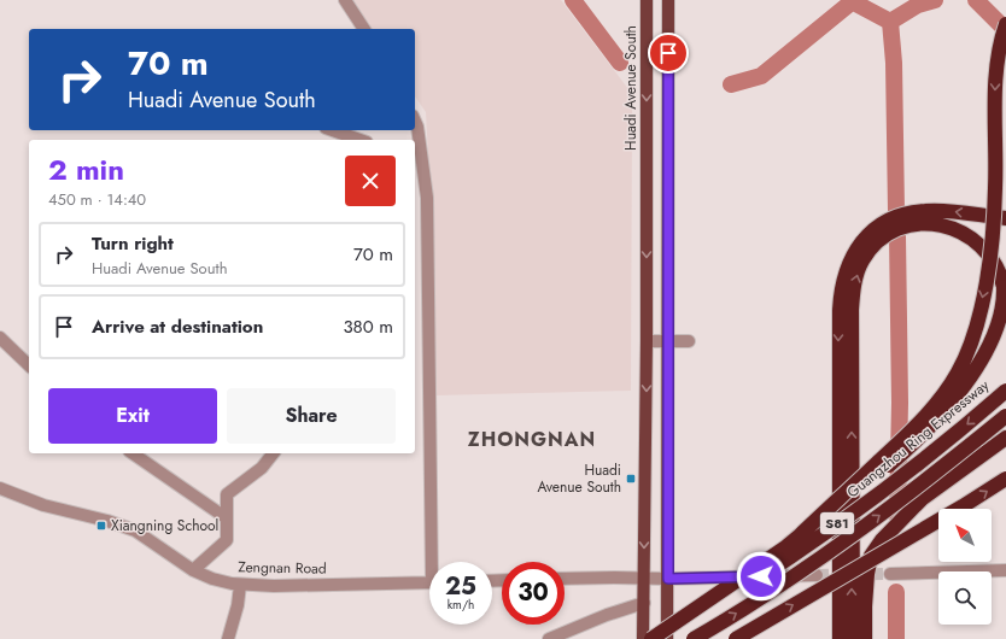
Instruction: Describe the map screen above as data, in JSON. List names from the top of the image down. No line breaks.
{"streets":{"highway":["Guangzhou Ring Expressway","S81"],"main road":["Huadi Avenue South"],"street":["Zengnan Road"]},"districts":["ZHONGNAN"],"places":{"transit":["Huadi Avenue South","Xiangning School"]},"north":"top left","page":{"turn":["70 m","Huadi Avenue South"],"heading":["2 min","450 m · 14:40"],"list":[{"name":"Turn right","note":"Huadi Avenue South","value":"70 m"},{"name":"Arrive at destination","value":"380 m"}],"buttons":["Exit","Share"],"speed":"25 km/h","limit":"30"}}
